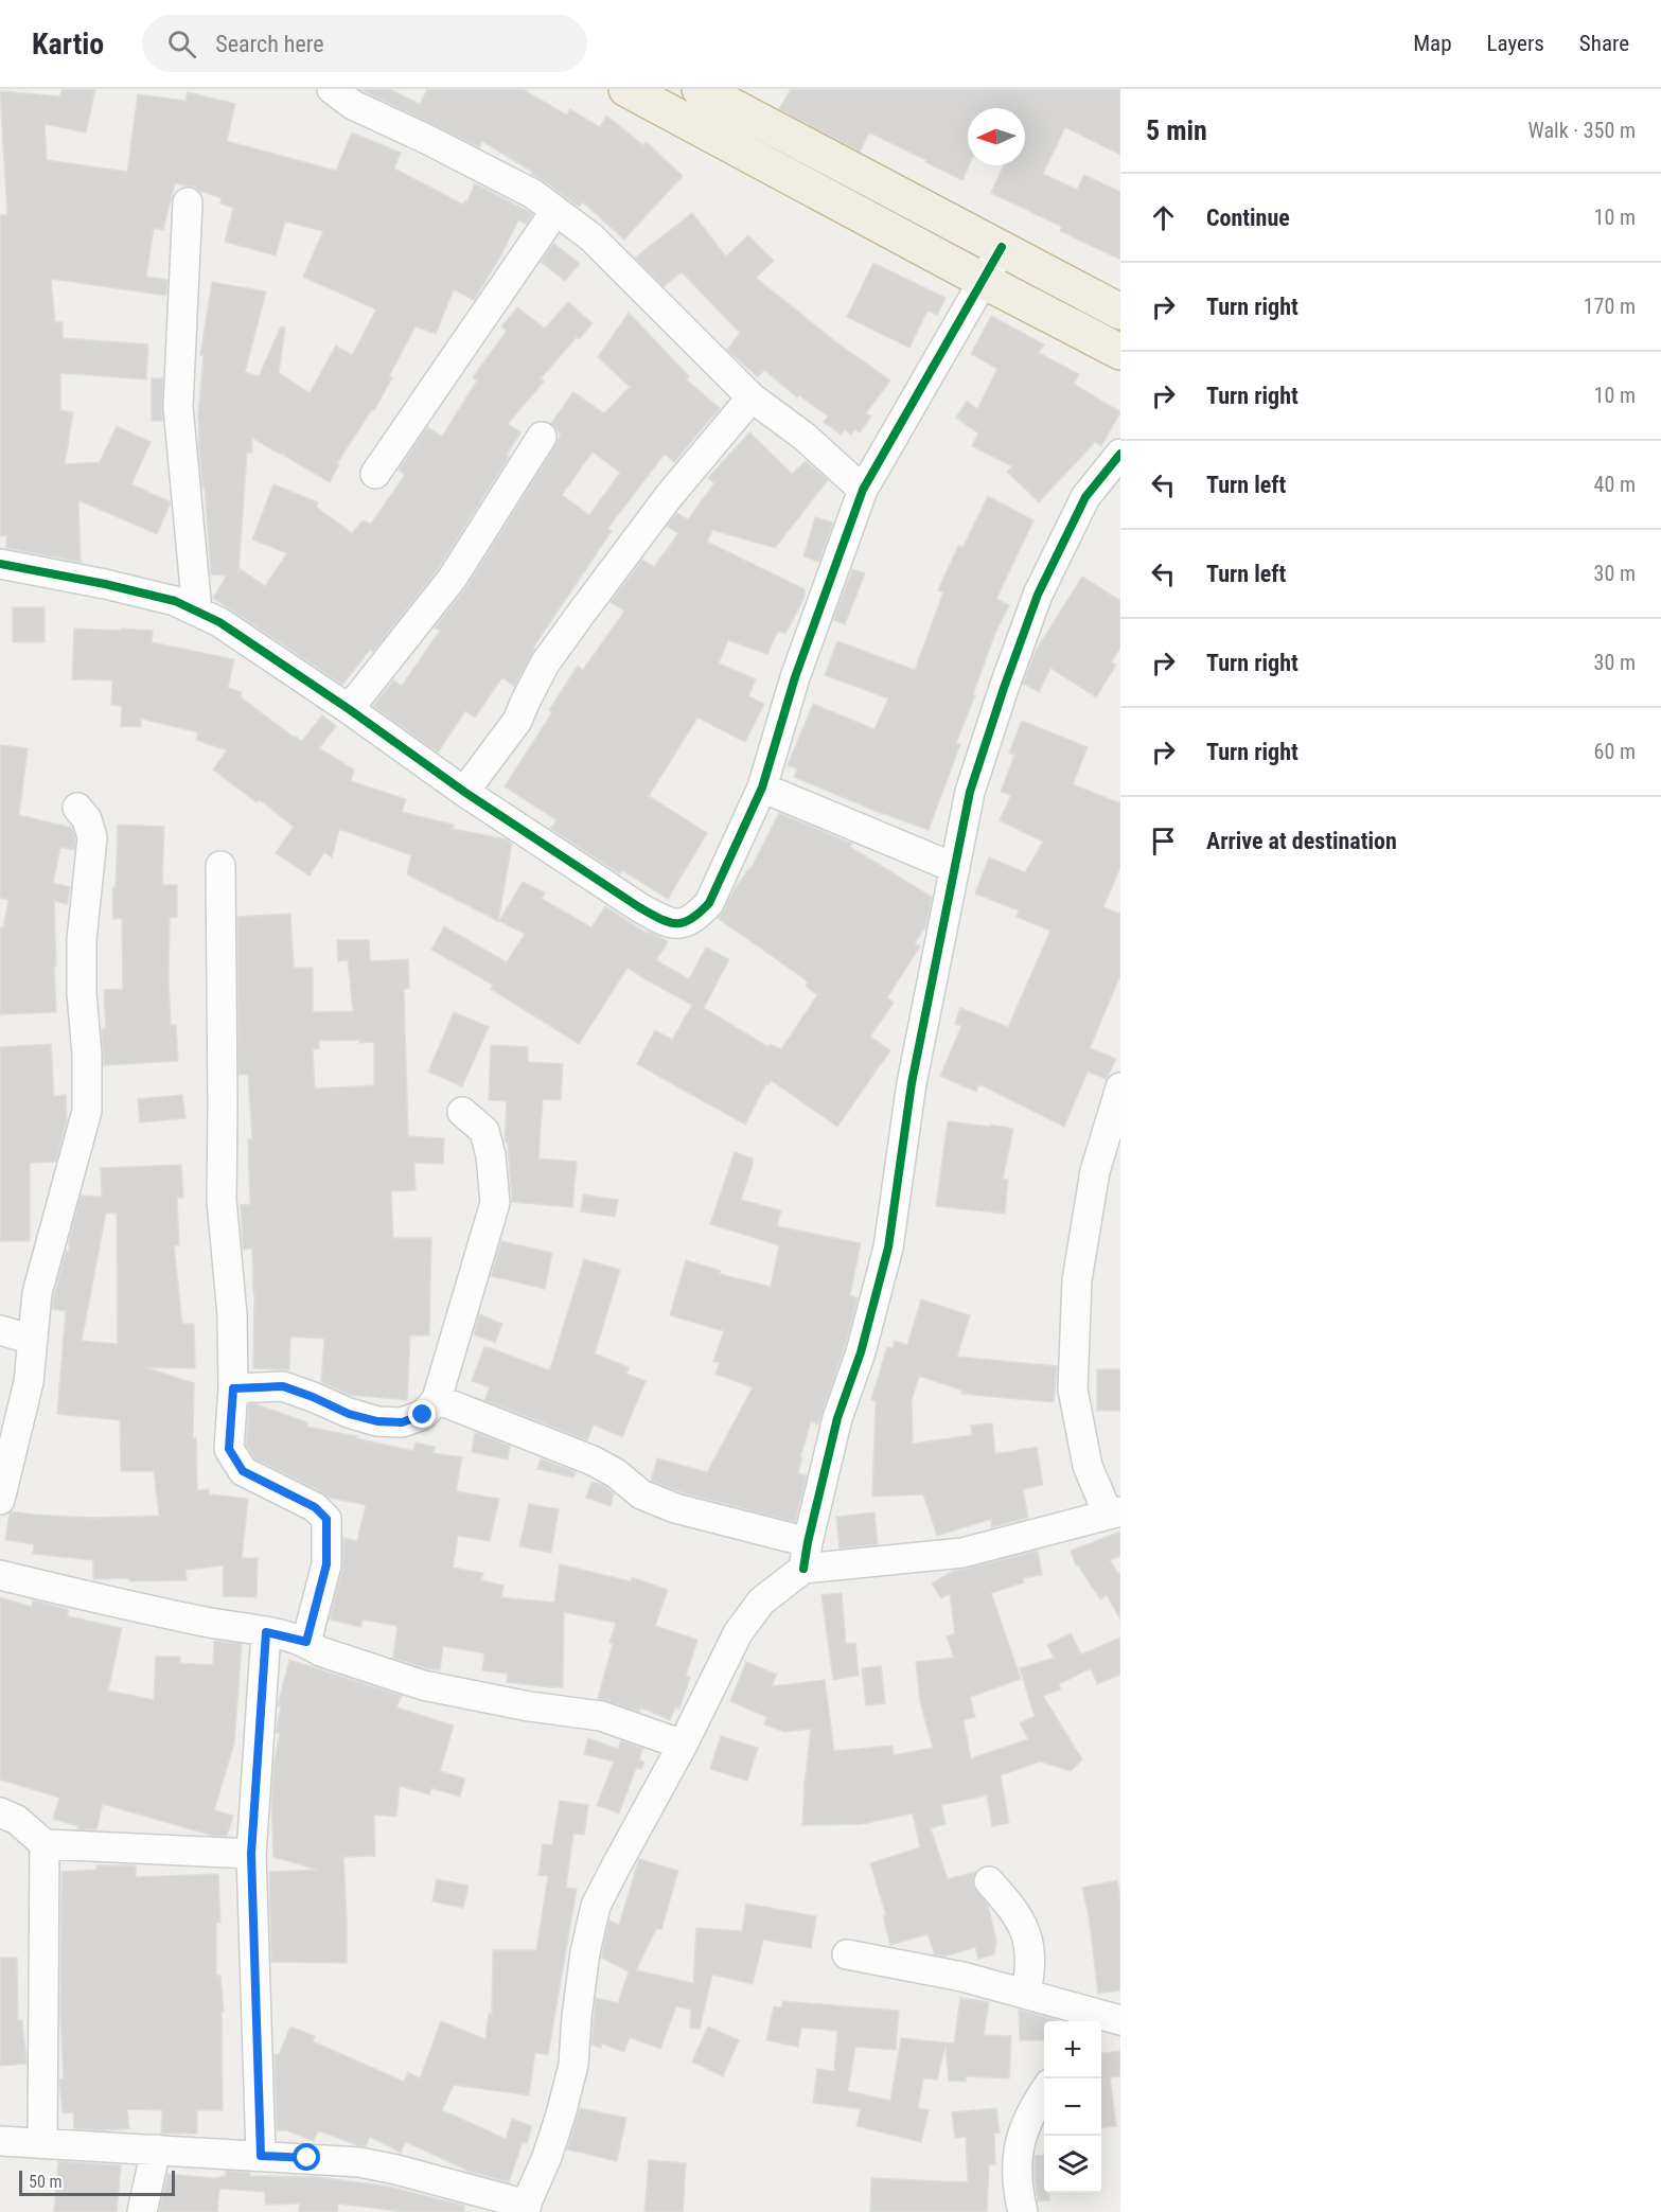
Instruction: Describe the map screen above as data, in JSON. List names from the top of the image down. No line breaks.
{"scale_bar":"50 m","north":"left","page":{"header":"Kartio","search":"Search here","nav":["Map","Layers","Share"],"heading":["5 min","Walk · 350 m"],"list":[["Continue","10 m"],["Turn right","170 m"],["Turn right","10 m"],["Turn left","40 m"],["Turn left","30 m"],["Turn right","30 m"],["Turn right","60 m"],"Arrive at destination"],"map_buttons":["+","−"],"scale":"50 m"}}
